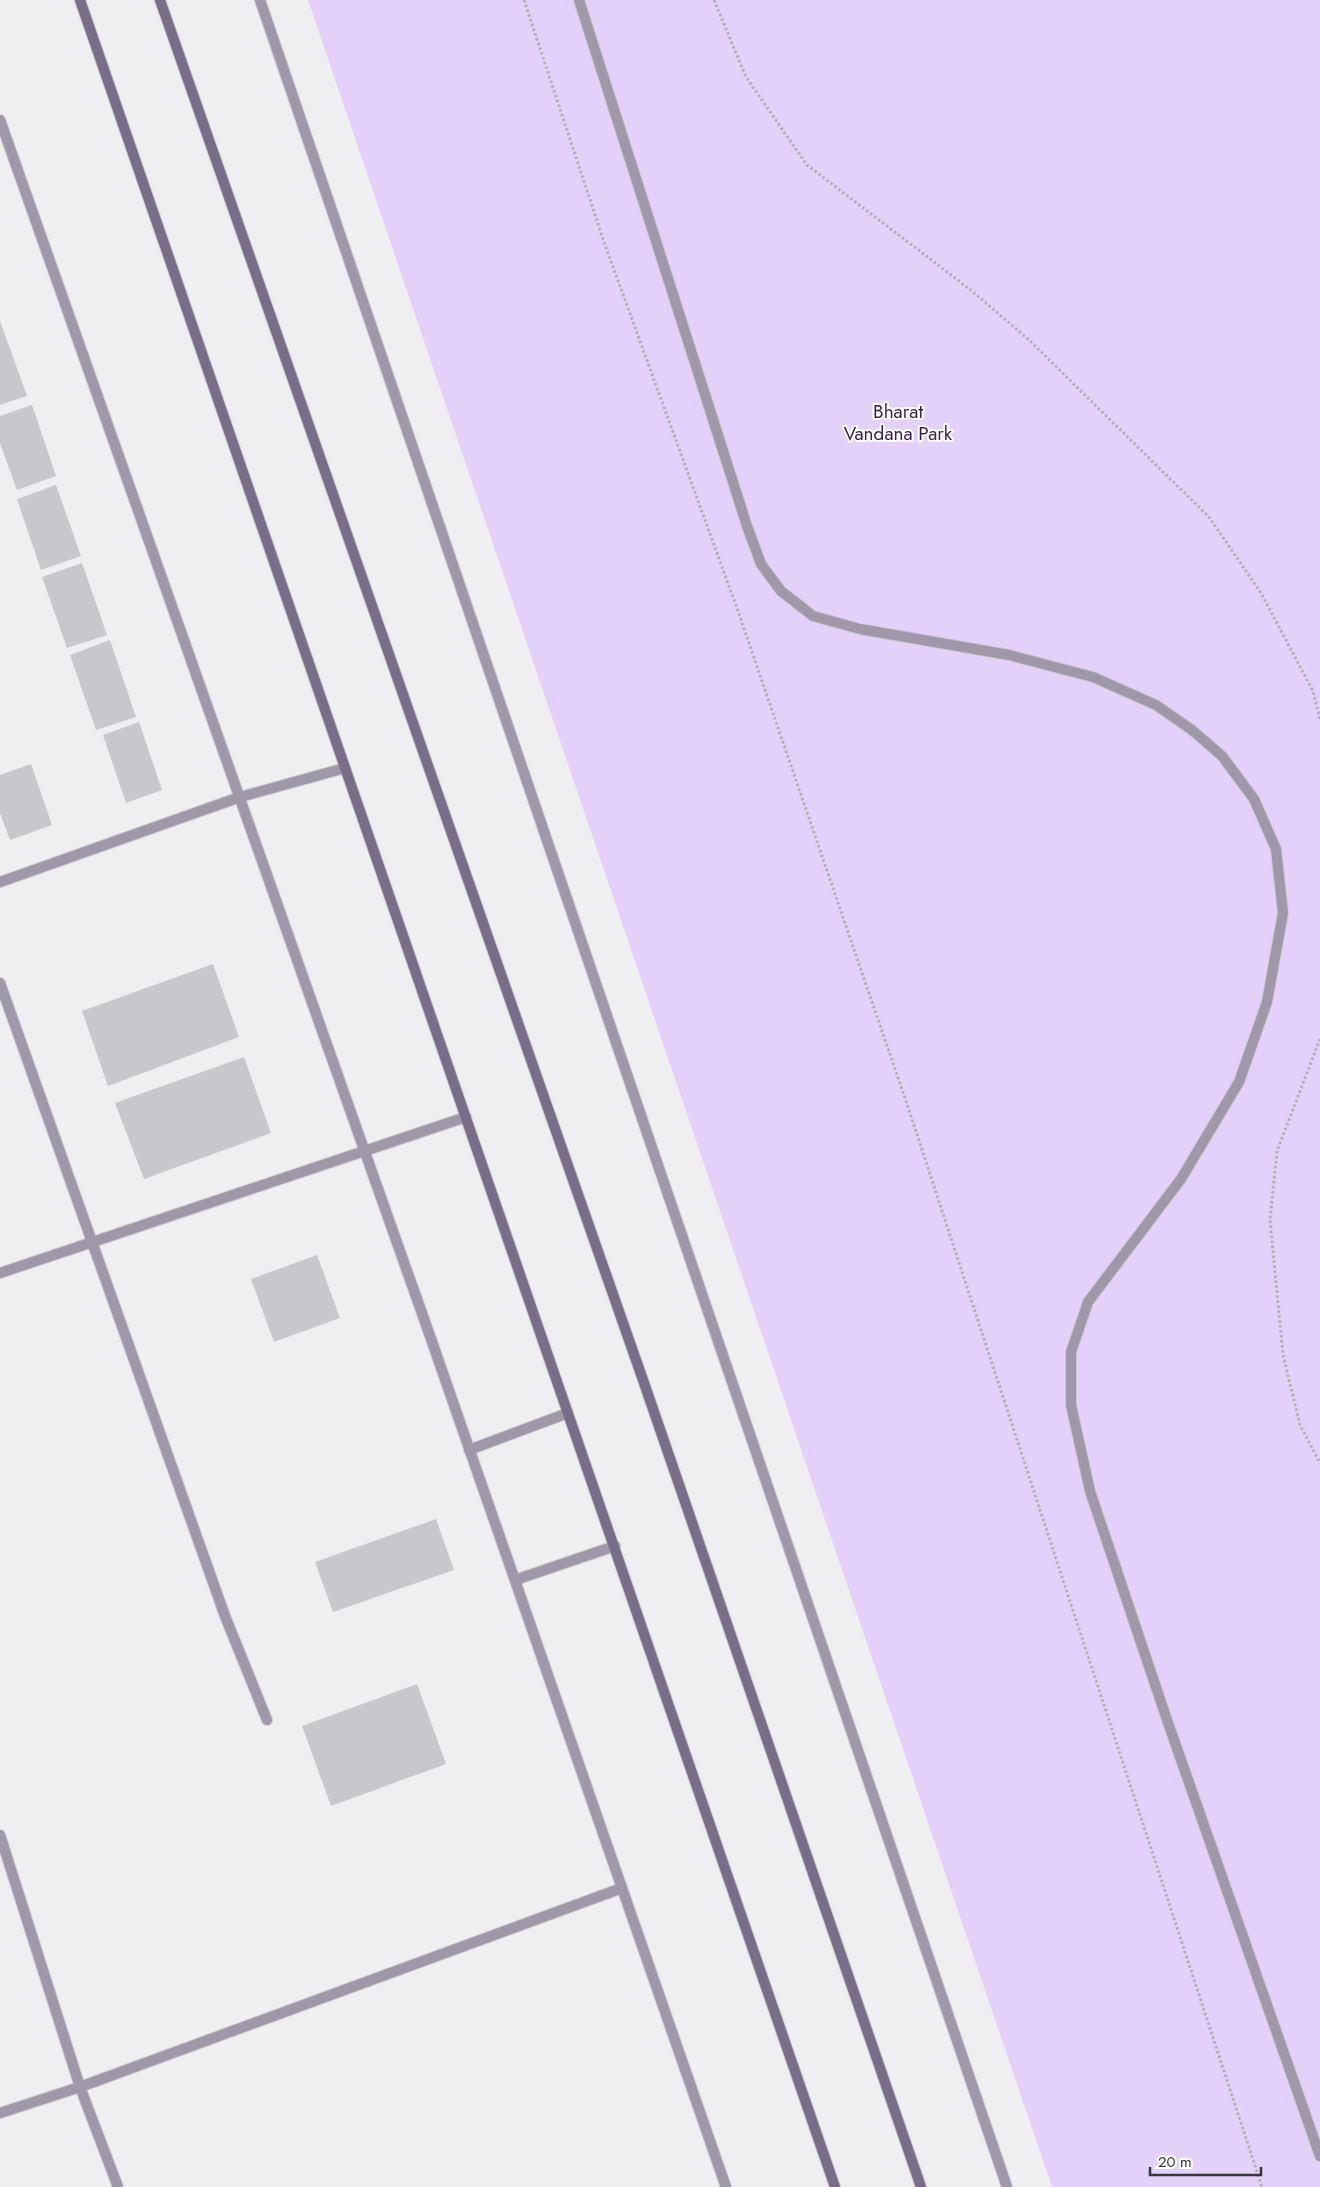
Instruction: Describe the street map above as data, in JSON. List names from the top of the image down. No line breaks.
{"parks":["Bharat Vandana Park"],"scale_bar":"20 m"}
